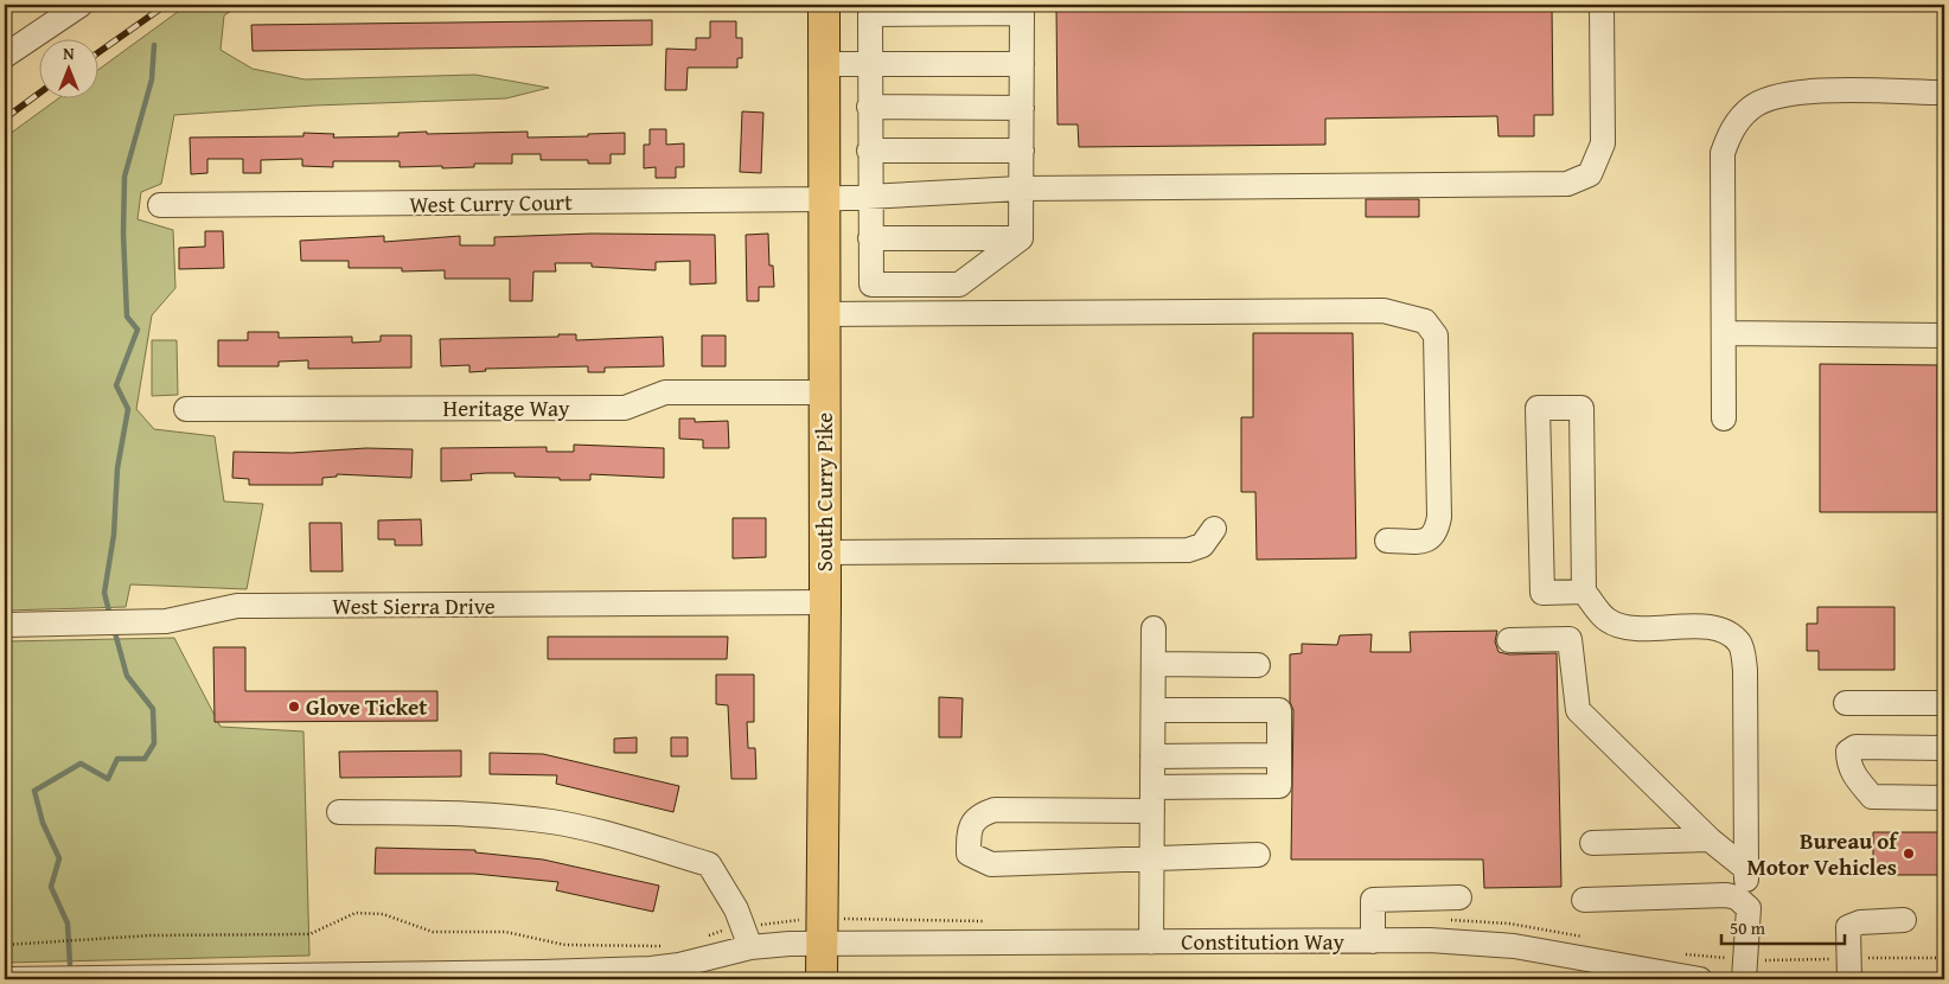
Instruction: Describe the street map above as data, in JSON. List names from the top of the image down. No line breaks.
{"streets":{"main road":["South Curry Pike"],"street":["West Curry Court","Heritage Way","West Sierra Drive","Constitution Way"]},"crossings":[["West Curry Court","South Curry Pike"],["Heritage Way","South Curry Pike"],["South Curry Pike","West Sierra Drive"],["South Curry Pike","Constitution Way"]],"places":["Glove Ticket","Bureau of Motor Vehicles"],"scale_bar":"50 m","north":"top"}
